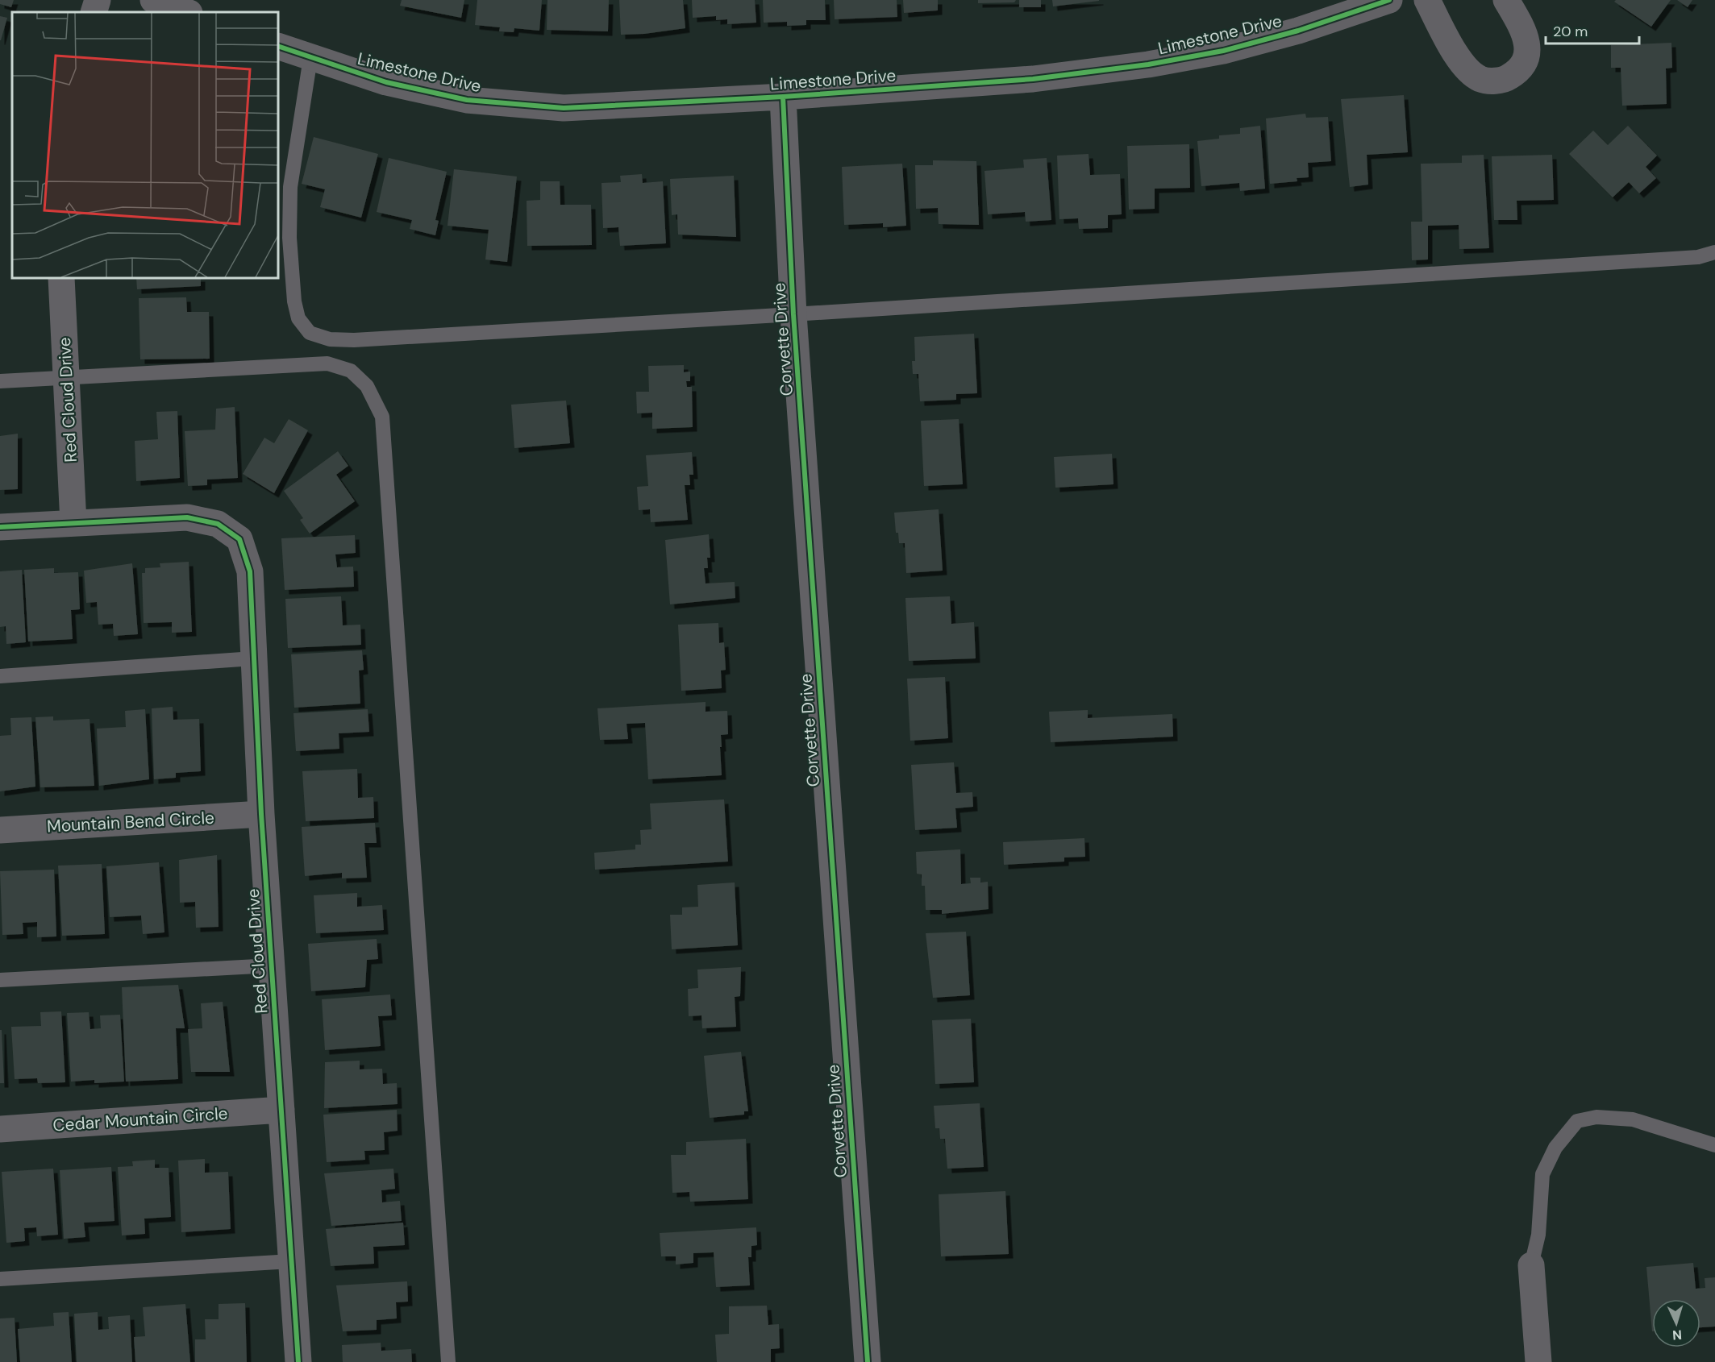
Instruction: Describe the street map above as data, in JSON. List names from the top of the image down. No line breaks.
{"streets":{"street":["Limestone Drive","Corvette Drive","Red Cloud Drive","Mountain Bend Circle","Cedar Mountain Circle"]},"crossings":[["Limestone Drive","Corvette Drive"],["Red Cloud Drive","Mountain Bend Circle"],["Red Cloud Drive","Cedar Mountain Circle"]],"scale_bar":"20 m","north":"bottom"}
